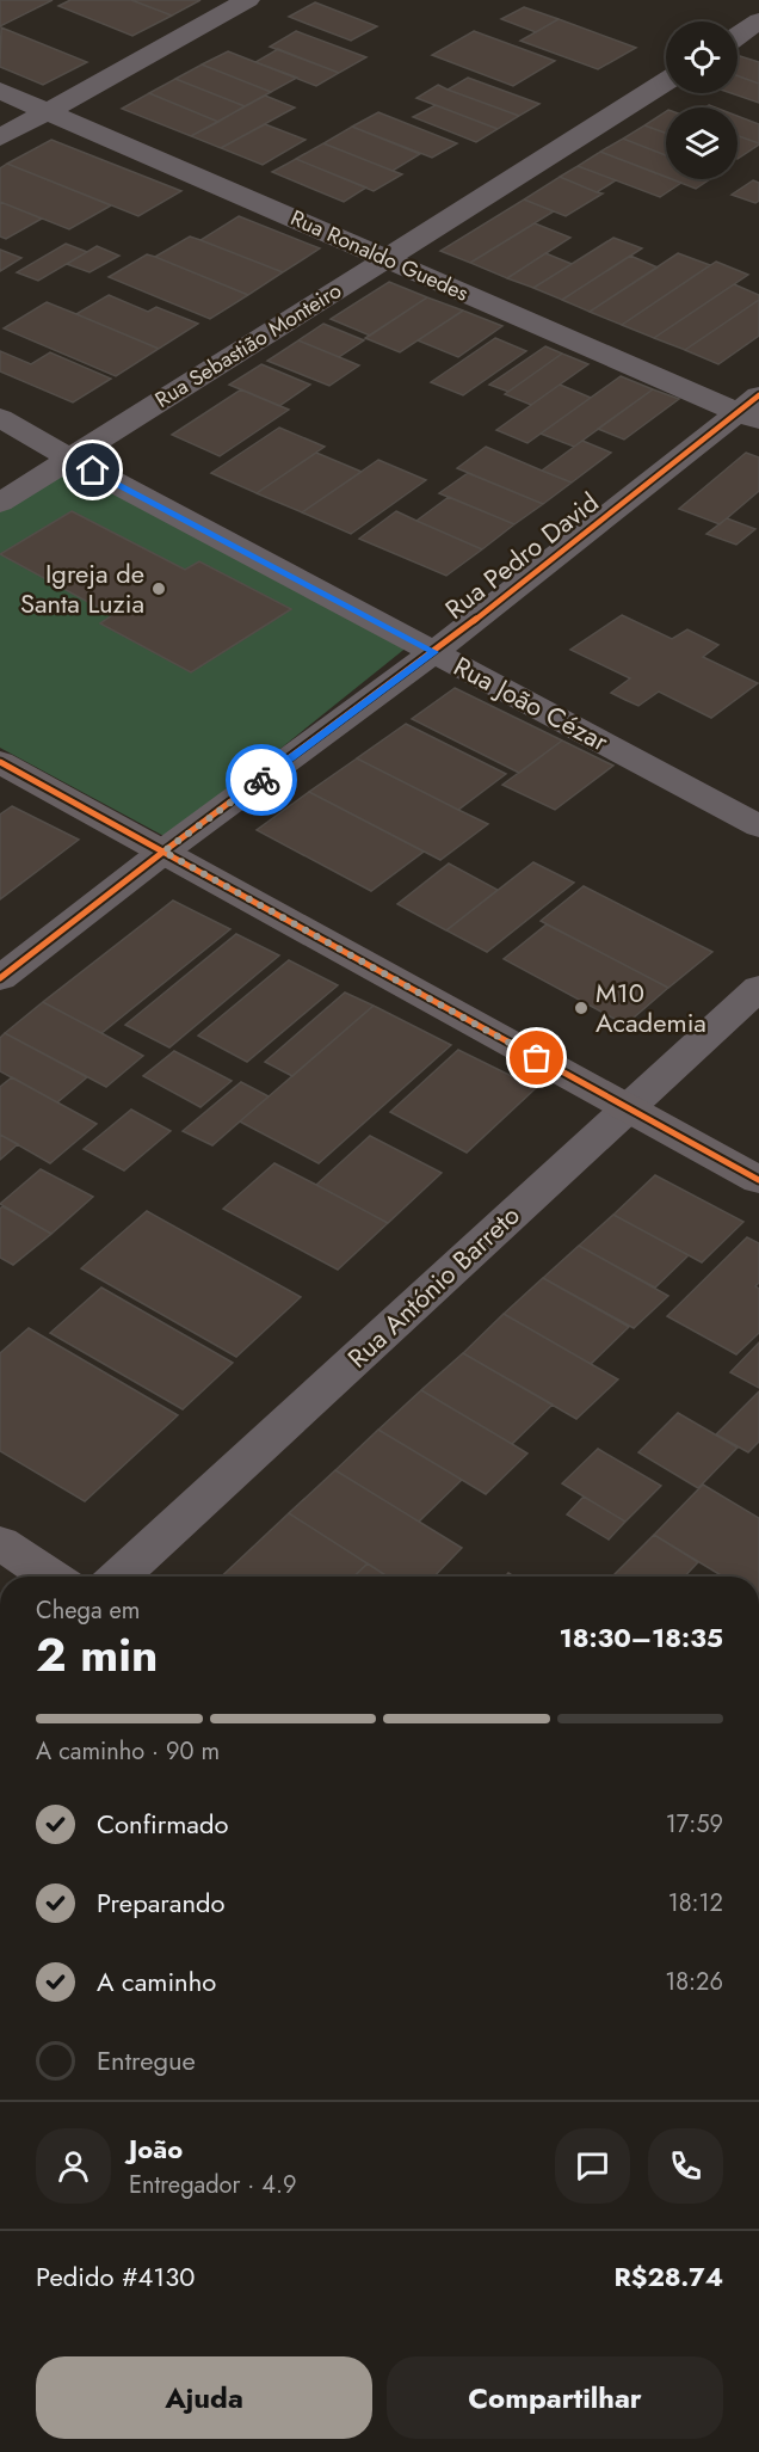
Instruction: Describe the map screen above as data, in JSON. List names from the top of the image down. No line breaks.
{"streets":{"street":["Rua Ronaldo Guedes","Rua Sebastião Monteiro","Rua Pedro David","Rua João Cézar","Rua António Barreto"]},"crossings":[["Rua Ronaldo Guedes","Rua Sebastião Monteiro"],["Rua Ronaldo Guedes","Rua Pedro David"],["Rua Sebastião Monteiro","Rua João Cézar"],["Rua Pedro David","Rua João Cézar"]],"places":["Igreja de Santa Luzia","M10 Academia"],"page":{"heading":["2 min","Chega em","18:30–18:35"],"panel":["João","Entregador · 4.9","Pedido #4130","R$28.74"],"bar":"A caminho · 90 m","list":[["Confirmado","17:59"],["Preparando","18:12"],["A caminho","18:26"],"Entregue"],"buttons":["Ajuda","Compartilhar"]}}
